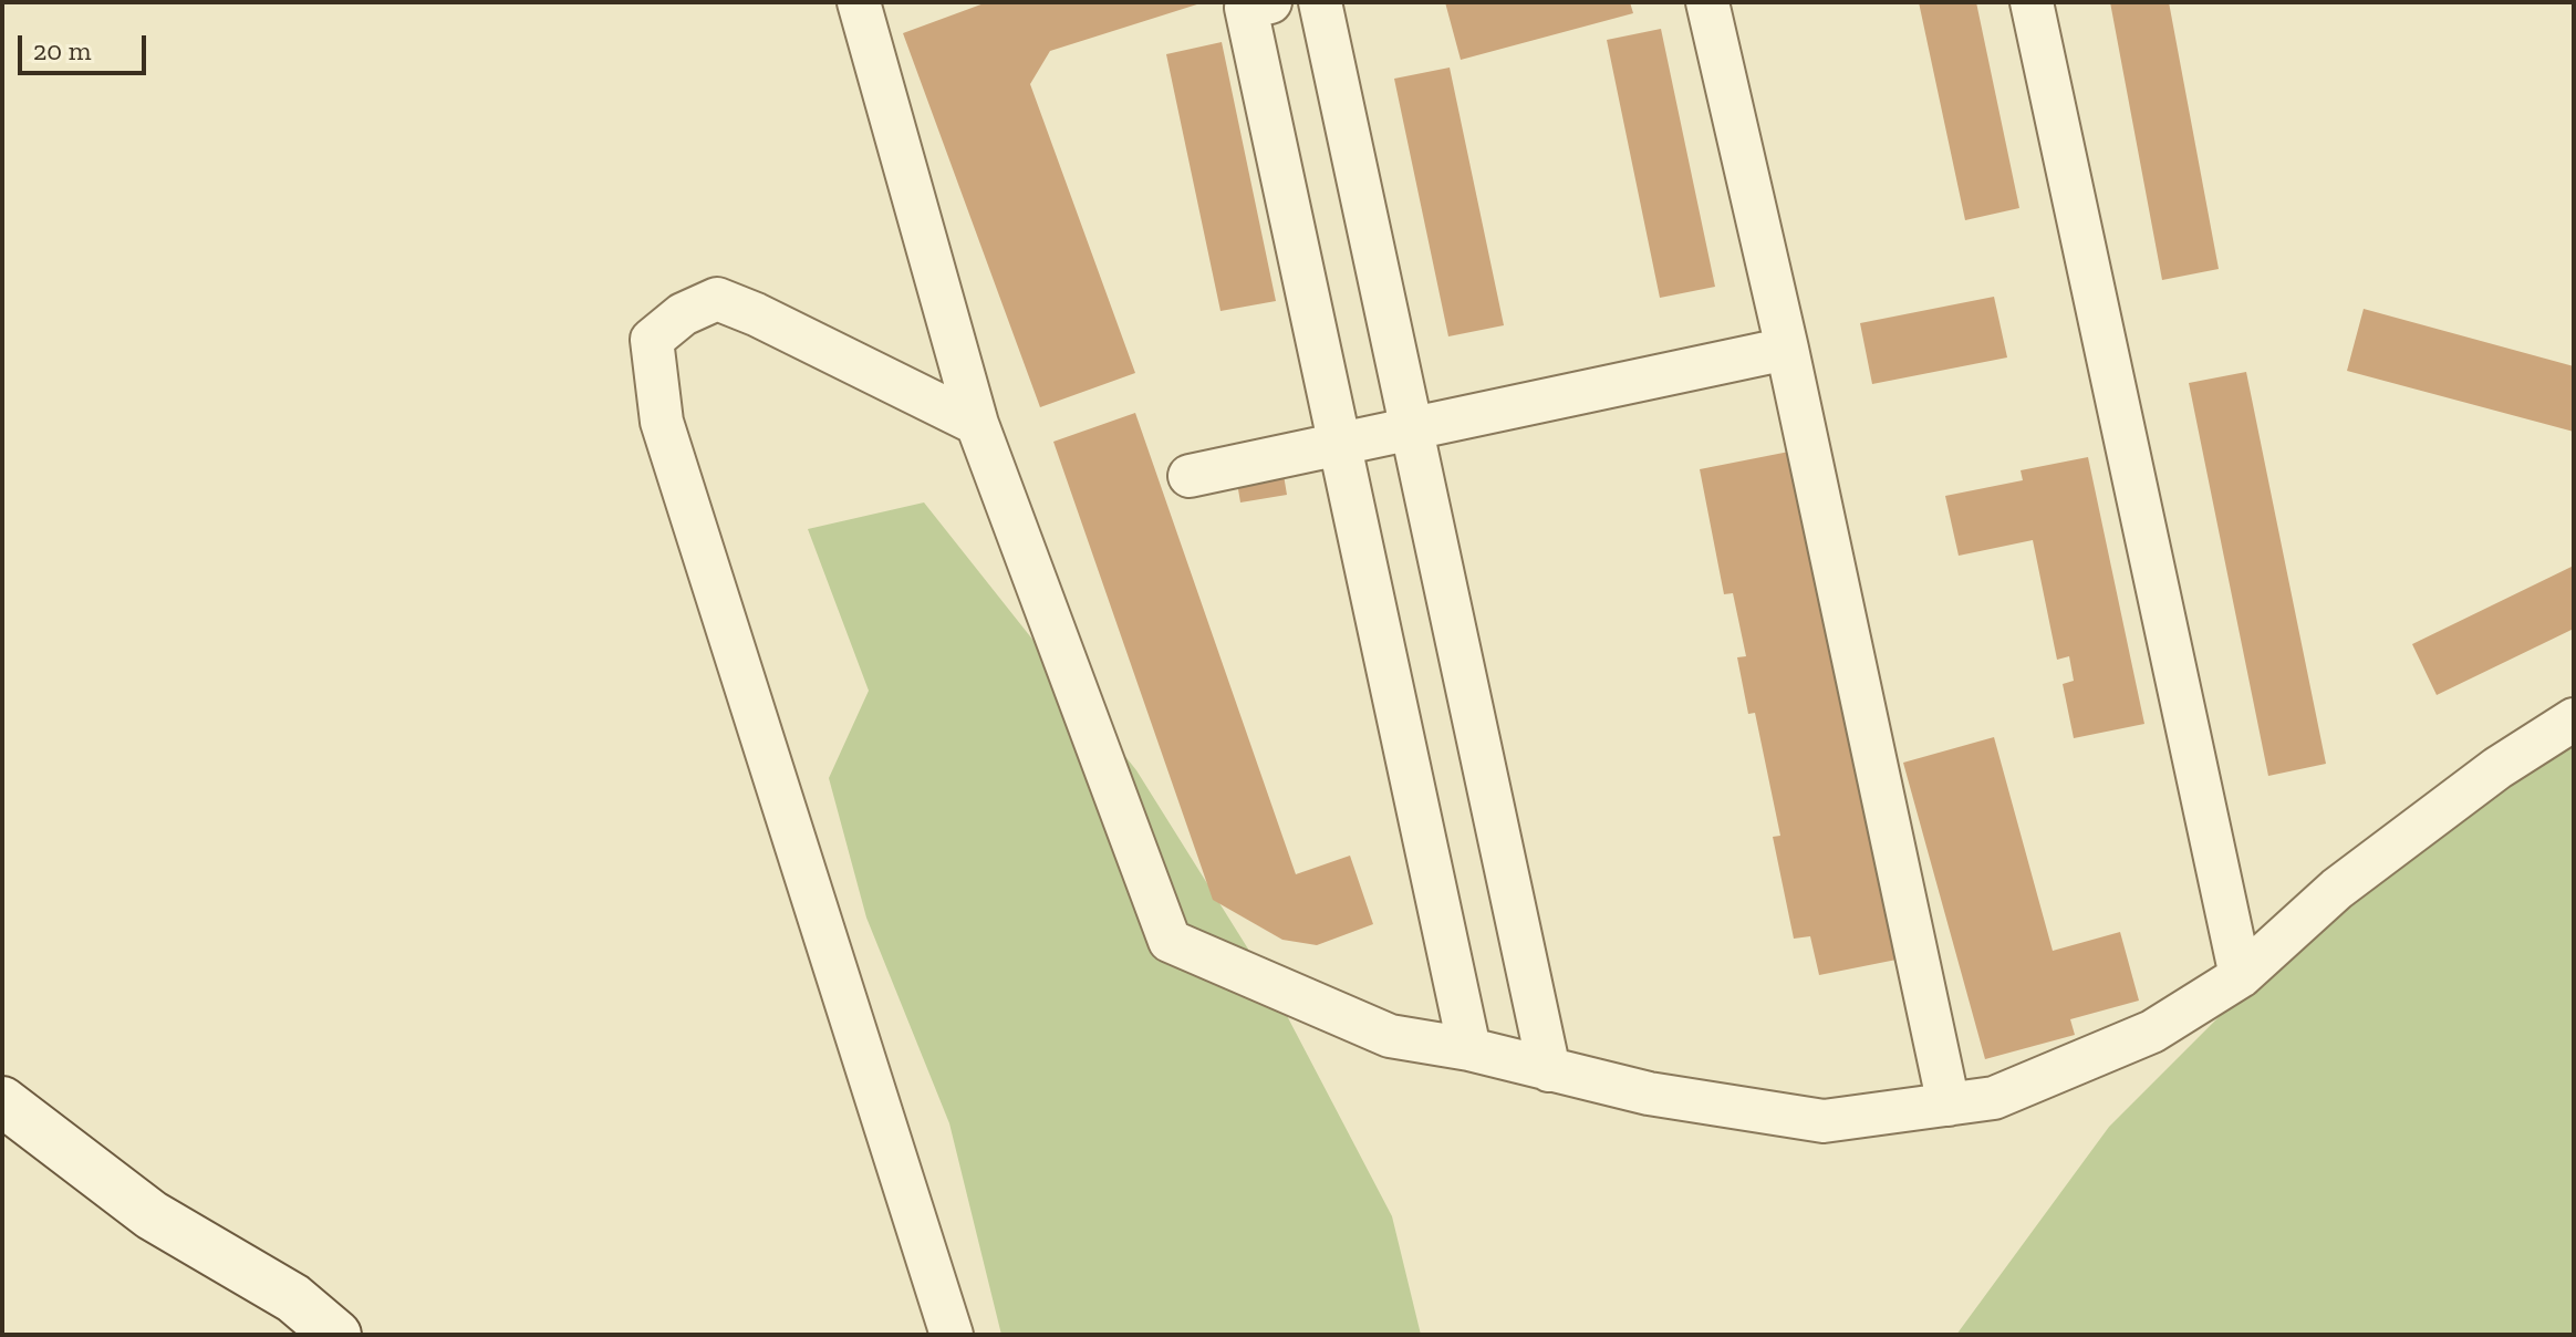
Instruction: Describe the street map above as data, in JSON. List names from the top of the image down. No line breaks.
{"scale_bar":"20 m"}
